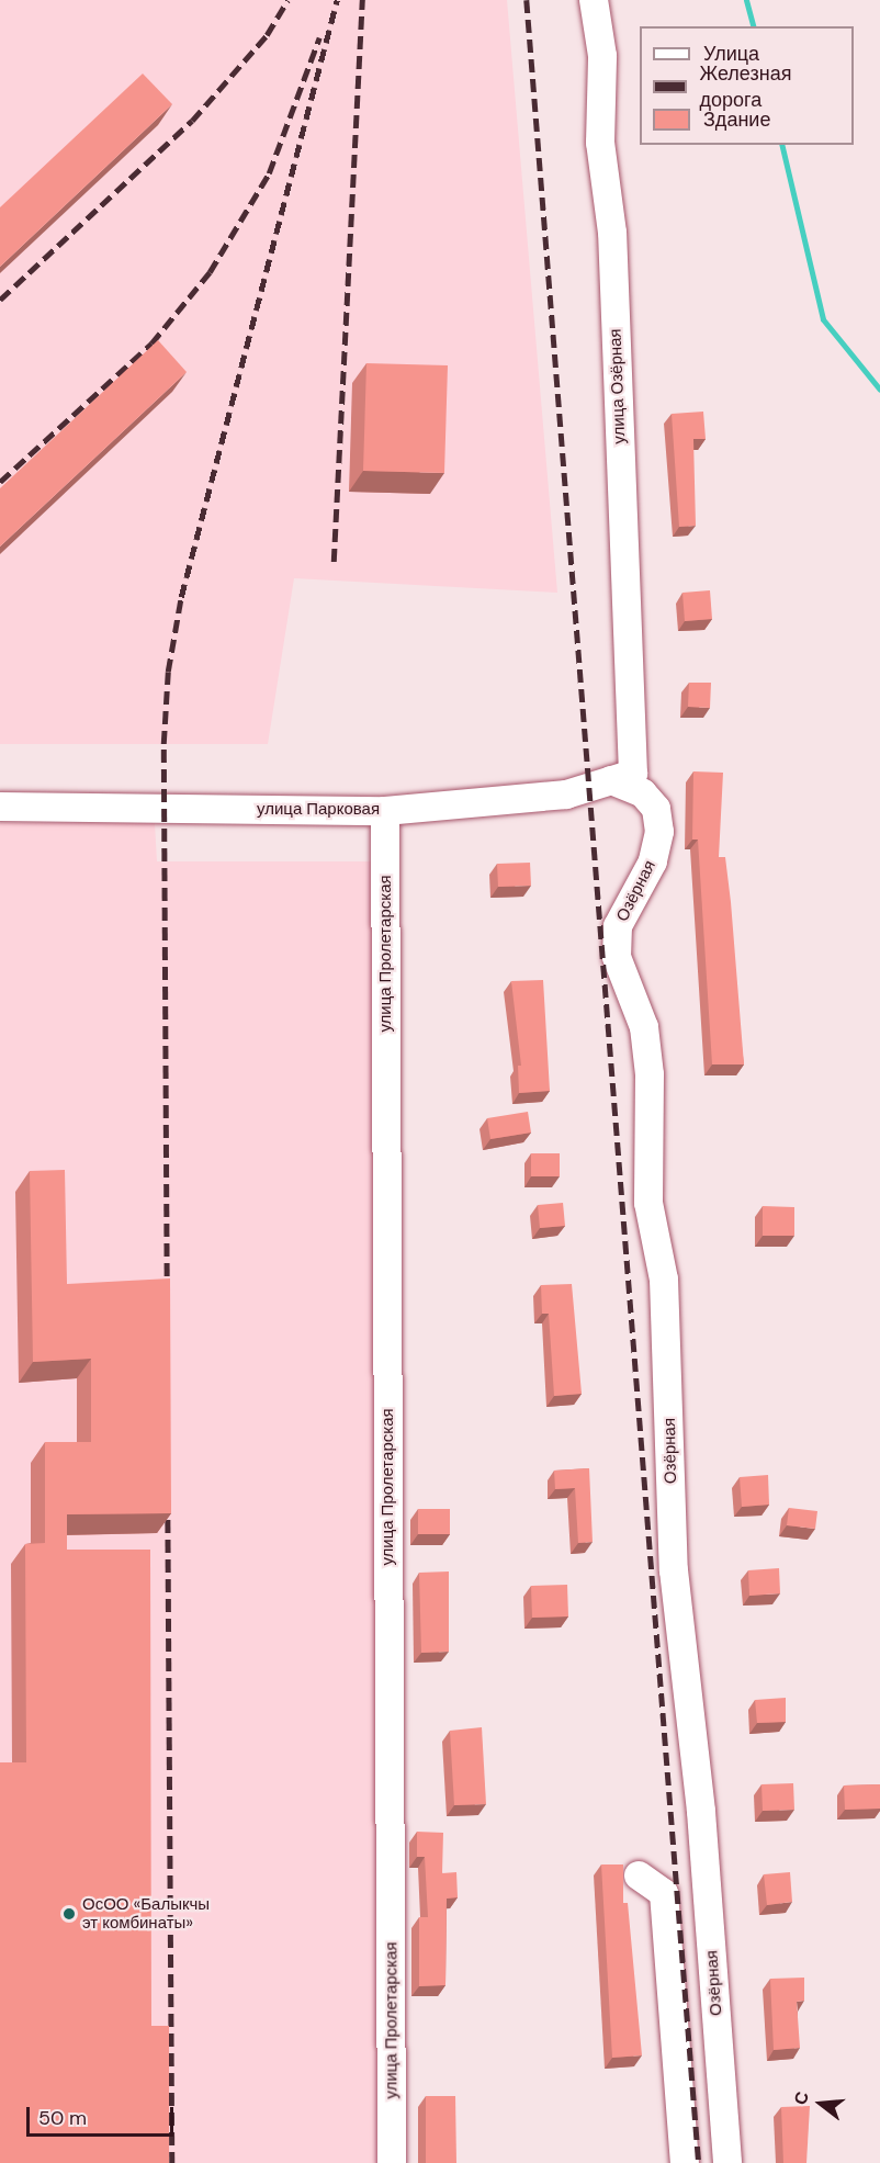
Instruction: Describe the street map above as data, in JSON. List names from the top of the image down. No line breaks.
{"streets":{"street":["улица Озёрная","улица Парковая","Озёрная","улица Пролетарская"]},"crossings":[["улица Озёрная","улица Парковая"],["улица Озёрная","Озёрная"],["улица Парковая","Озёрная"],["улица Парковая","улица Пролетарская"]],"places":["ОсОО «Балыкчы эт комбинаты»"],"legend":["Улица","Железная дорога","Здание"],"scale_bar":"50 m","north":"left"}
